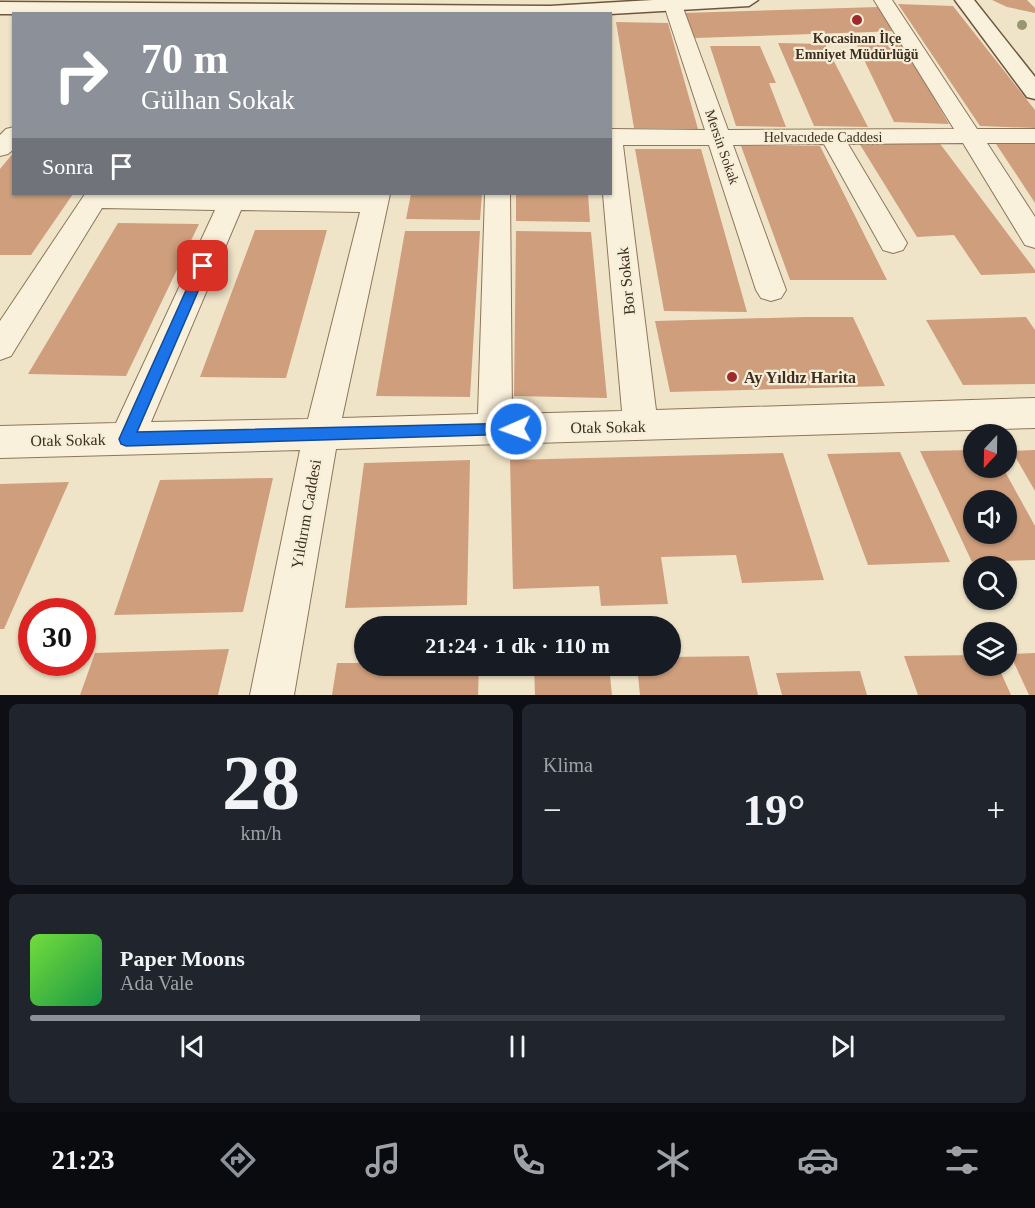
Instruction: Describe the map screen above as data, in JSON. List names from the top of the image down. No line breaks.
{"streets":{"street":["Helvacıdede Caddesi","Mersin Sokak","Bor Sokak","Otak Sokak","Yıldırım Caddesi"]},"crossings":[["Helvacıdede Caddesi","Mersin Sokak"],["Bor Sokak","Otak Sokak"],["Otak Sokak","Yıldırım Caddesi"]],"places":["Kocasinan İlçe Emniyet Müdürlüğü","Ay Yıldız Harita"],"north":"bottom","page":{"turn":["70 m","Gülhan Sokak"],"then":"Sonra","limit":"30","trip":"21:24 · 1 dk · 110 m","tile":[["28","km/h"],"Klima"],"heat":["−","19°","+"],"song":["Paper Moons","Ada Vale"],"tabs":"21:23"}}
